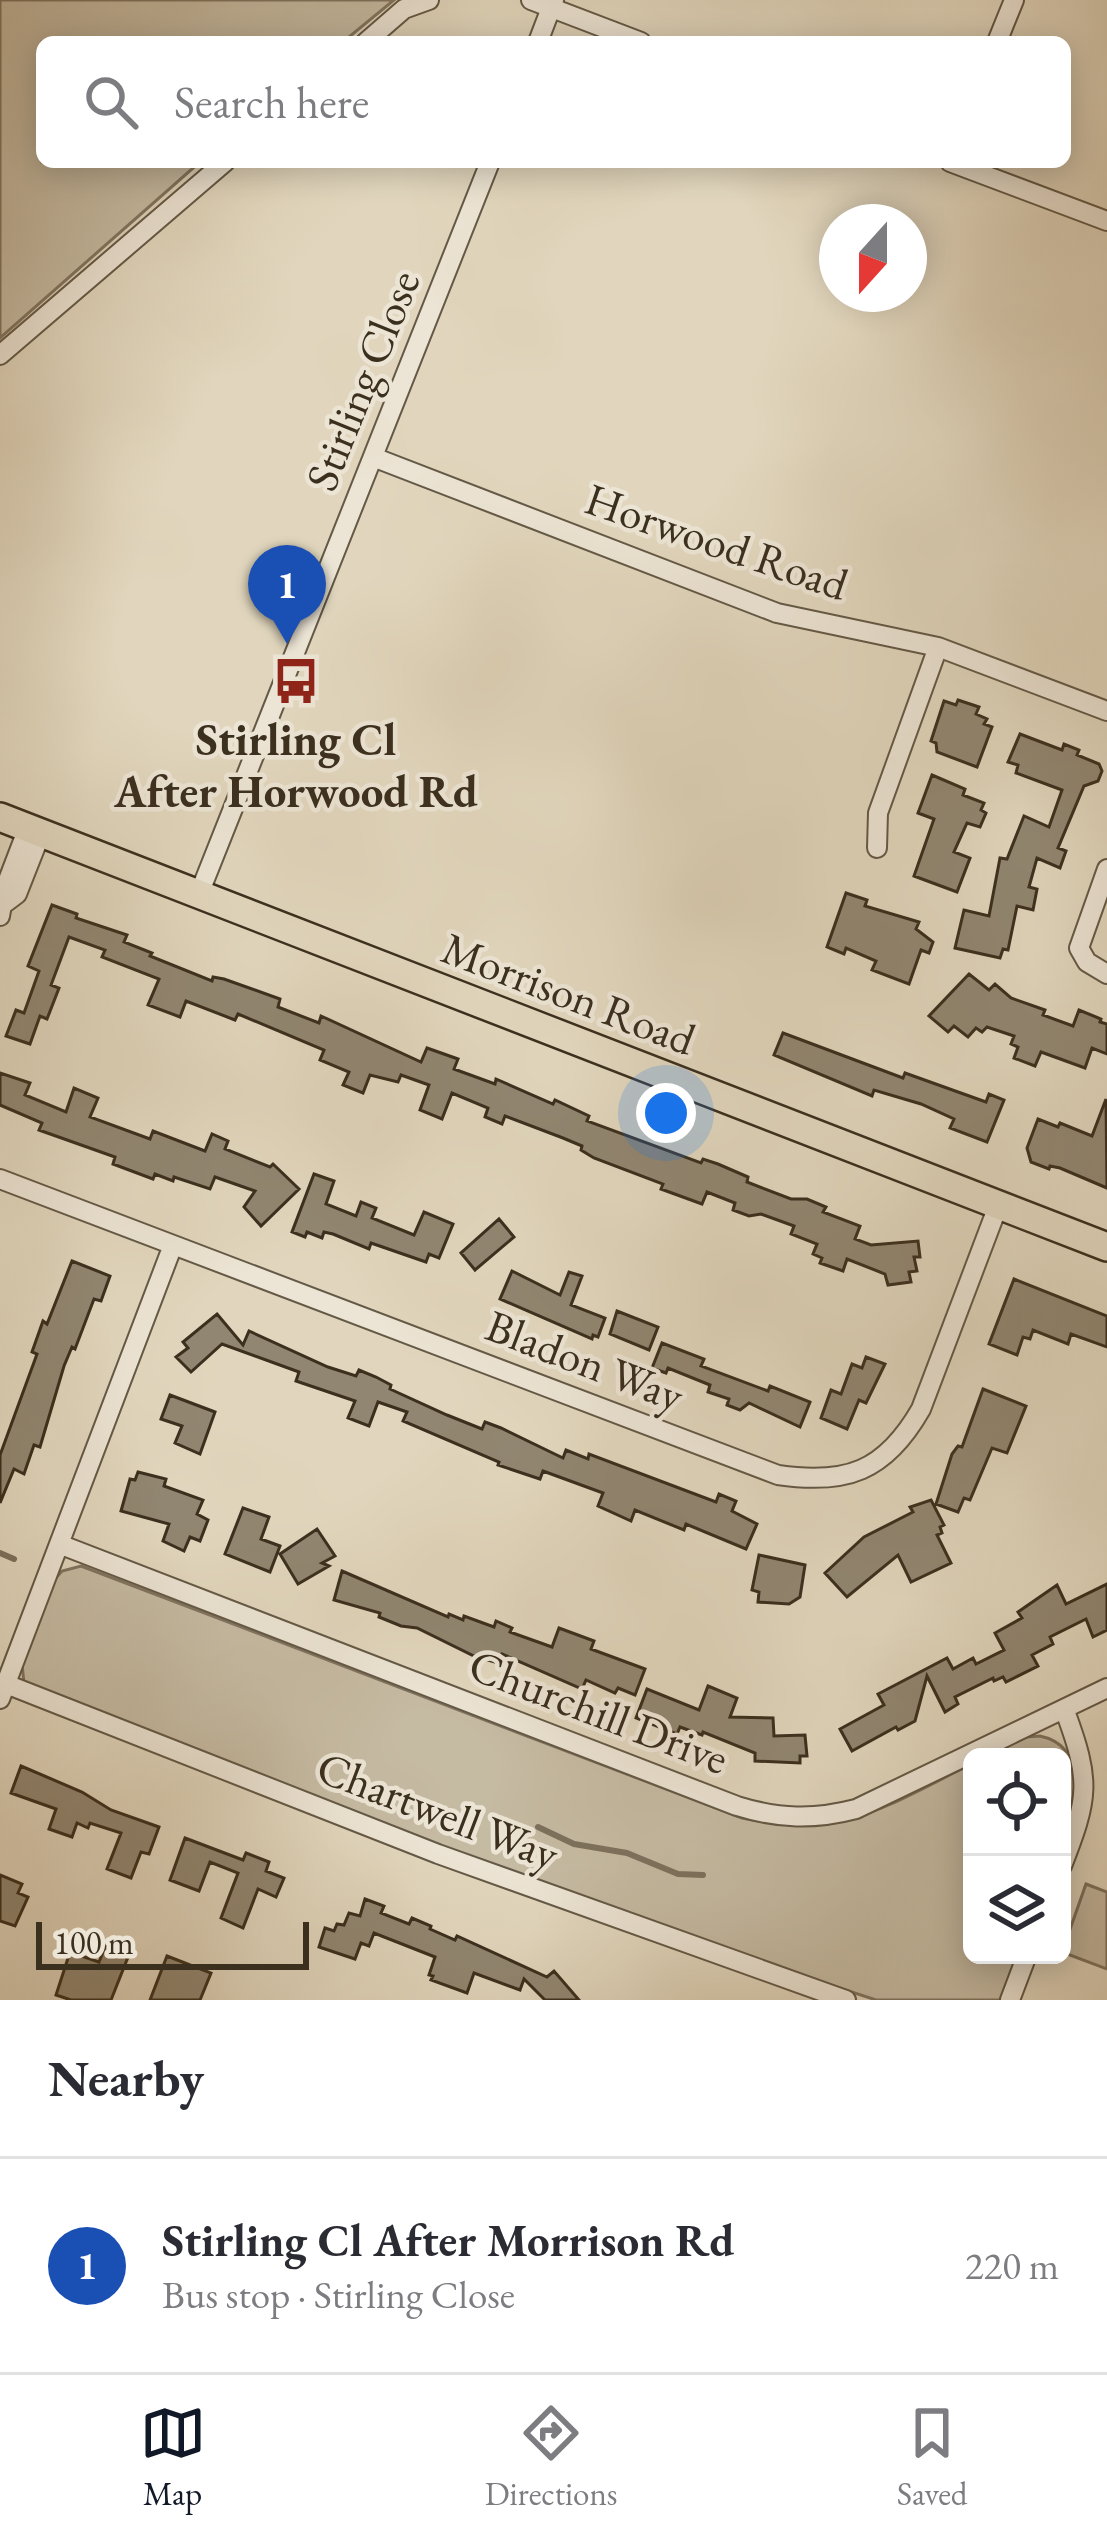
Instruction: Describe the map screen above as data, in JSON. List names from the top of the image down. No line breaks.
{"streets":{"main road":["Morrison Road"],"street":["Stirling Close","Horwood Road","Bladon Way","Churchill Drive","Chartwell Way"]},"crossings":[["Stirling Close","Horwood Road"],["Stirling Close","Morrison Road"],["Morrison Road","Bladon Way"]],"places":{"bus stop":["Stirling Cl After Horwood Rd"]},"scale_bar":"100 m","north":"bottom","page":{"search":"Search here","pins":"1","scale":"100 m","heading":"Nearby","list":[{"mark":"1","name":"Stirling Cl After Morrison Rd","note":"Bus stop · Stirling Close","value":"220 m"}],"nav":["Map","Directions","Saved"]}}
